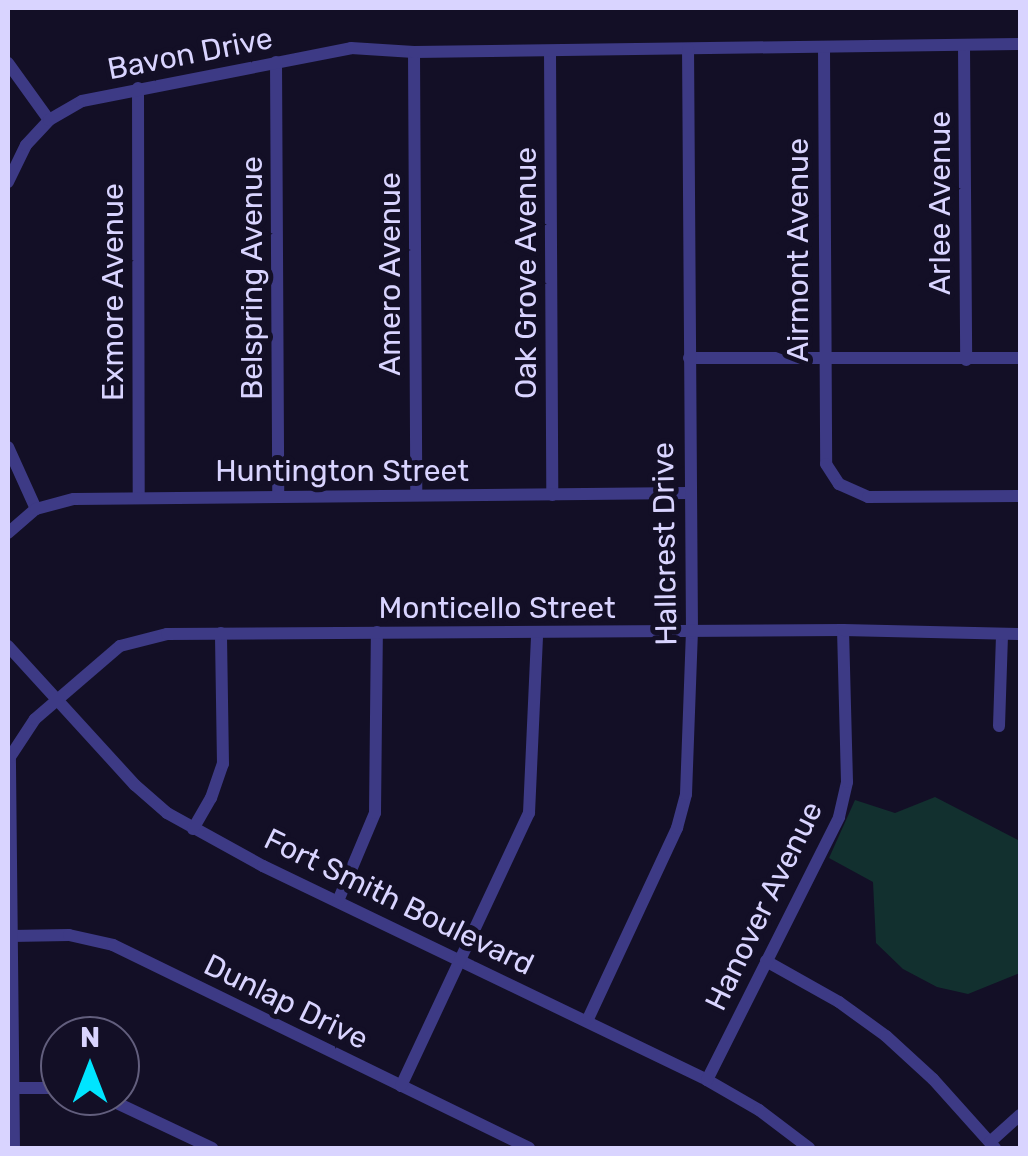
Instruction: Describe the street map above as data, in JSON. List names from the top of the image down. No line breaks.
{"streets":{"street":["Bavon Drive","Arlee Avenue","Airmont Avenue","Oak Grove Avenue","Amero Avenue","Belspring Avenue","Exmore Avenue","Huntington Street","Hallcrest Drive","Monticello Street","Fort Smith Boulevard","Hanover Avenue","Dunlap Drive"]},"crossings":[["Bavon Drive","Arlee Avenue"],["Bavon Drive","Airmont Avenue"],["Bavon Drive","Oak Grove Avenue"],["Bavon Drive","Amero Avenue"],["Bavon Drive","Belspring Avenue"],["Bavon Drive","Exmore Avenue"],["Bavon Drive","Hallcrest Drive"],["Oak Grove Avenue","Huntington Street"],["Amero Avenue","Huntington Street"],["Belspring Avenue","Huntington Street"],["Exmore Avenue","Huntington Street"],["Huntington Street","Hallcrest Drive"],["Hallcrest Drive","Monticello Street"],["Hallcrest Drive","Fort Smith Boulevard"],["Monticello Street","Fort Smith Boulevard"],["Monticello Street","Hanover Avenue"],["Monticello Street","Dunlap Drive"],["Fort Smith Boulevard","Hanover Avenue"]],"north":"top"}
